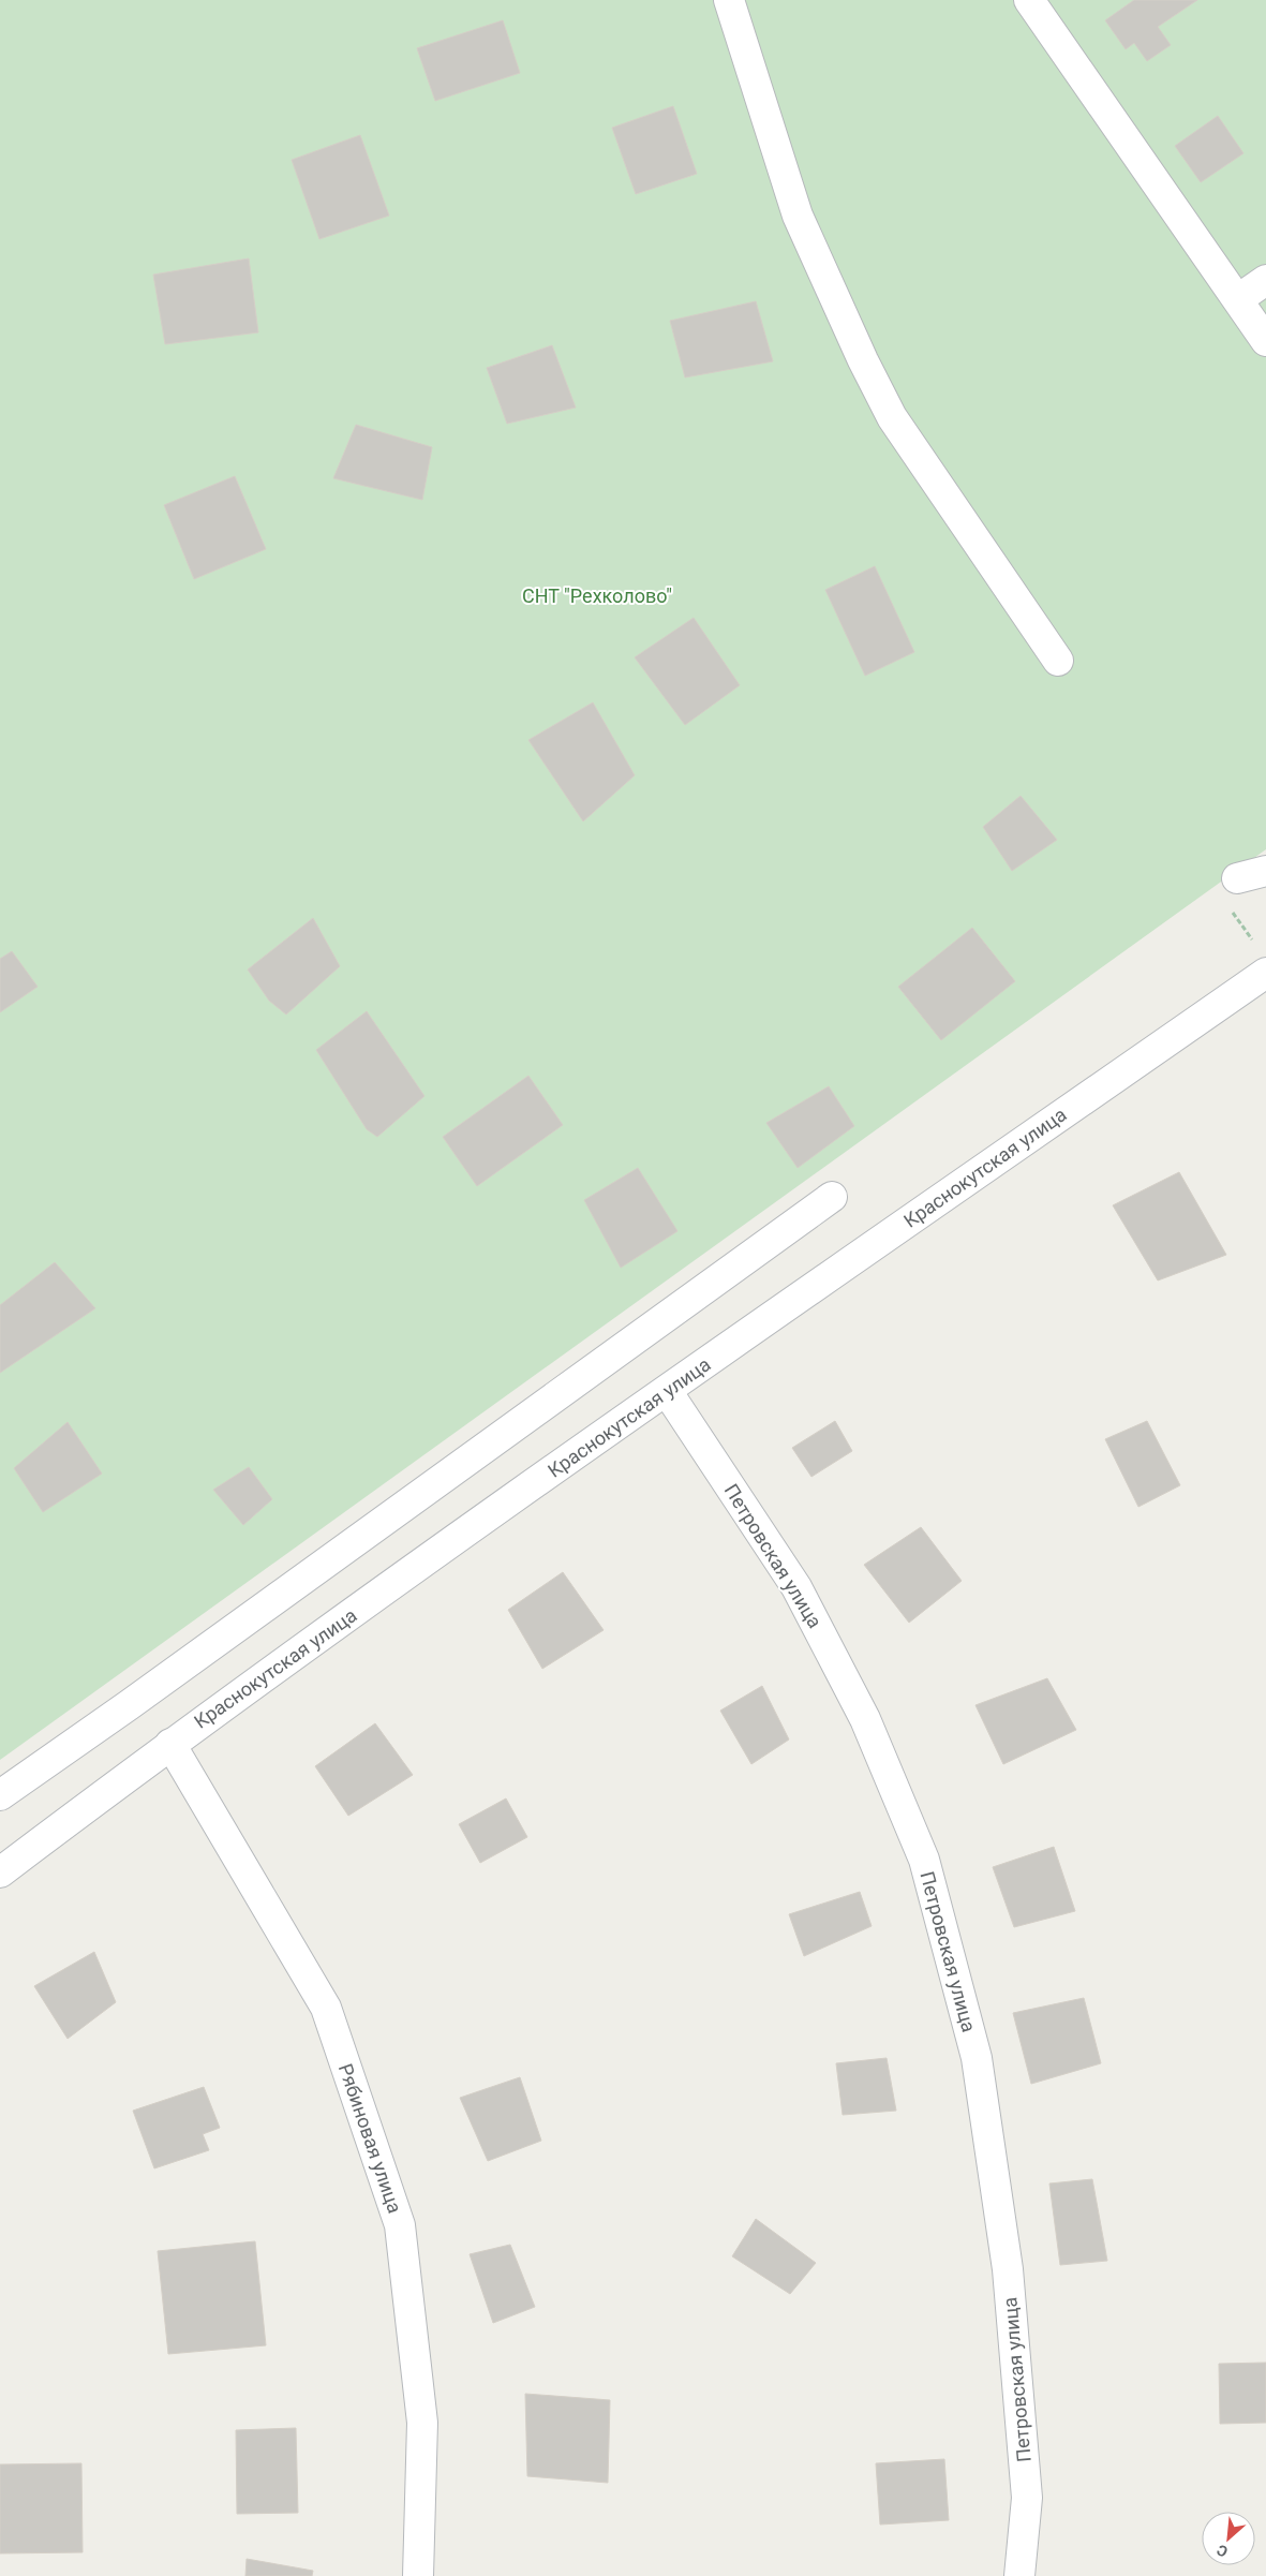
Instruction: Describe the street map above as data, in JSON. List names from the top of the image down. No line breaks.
{"streets":{"street":["Краснокутская улица","Петровская улица","Рябиновая улица"]},"crossings":[["Краснокутская улица","Петровская улица"],["Краснокутская улица","Рябиновая улица"]],"parks":["СНТ \"Рехколово\""],"north":"bottom left"}
